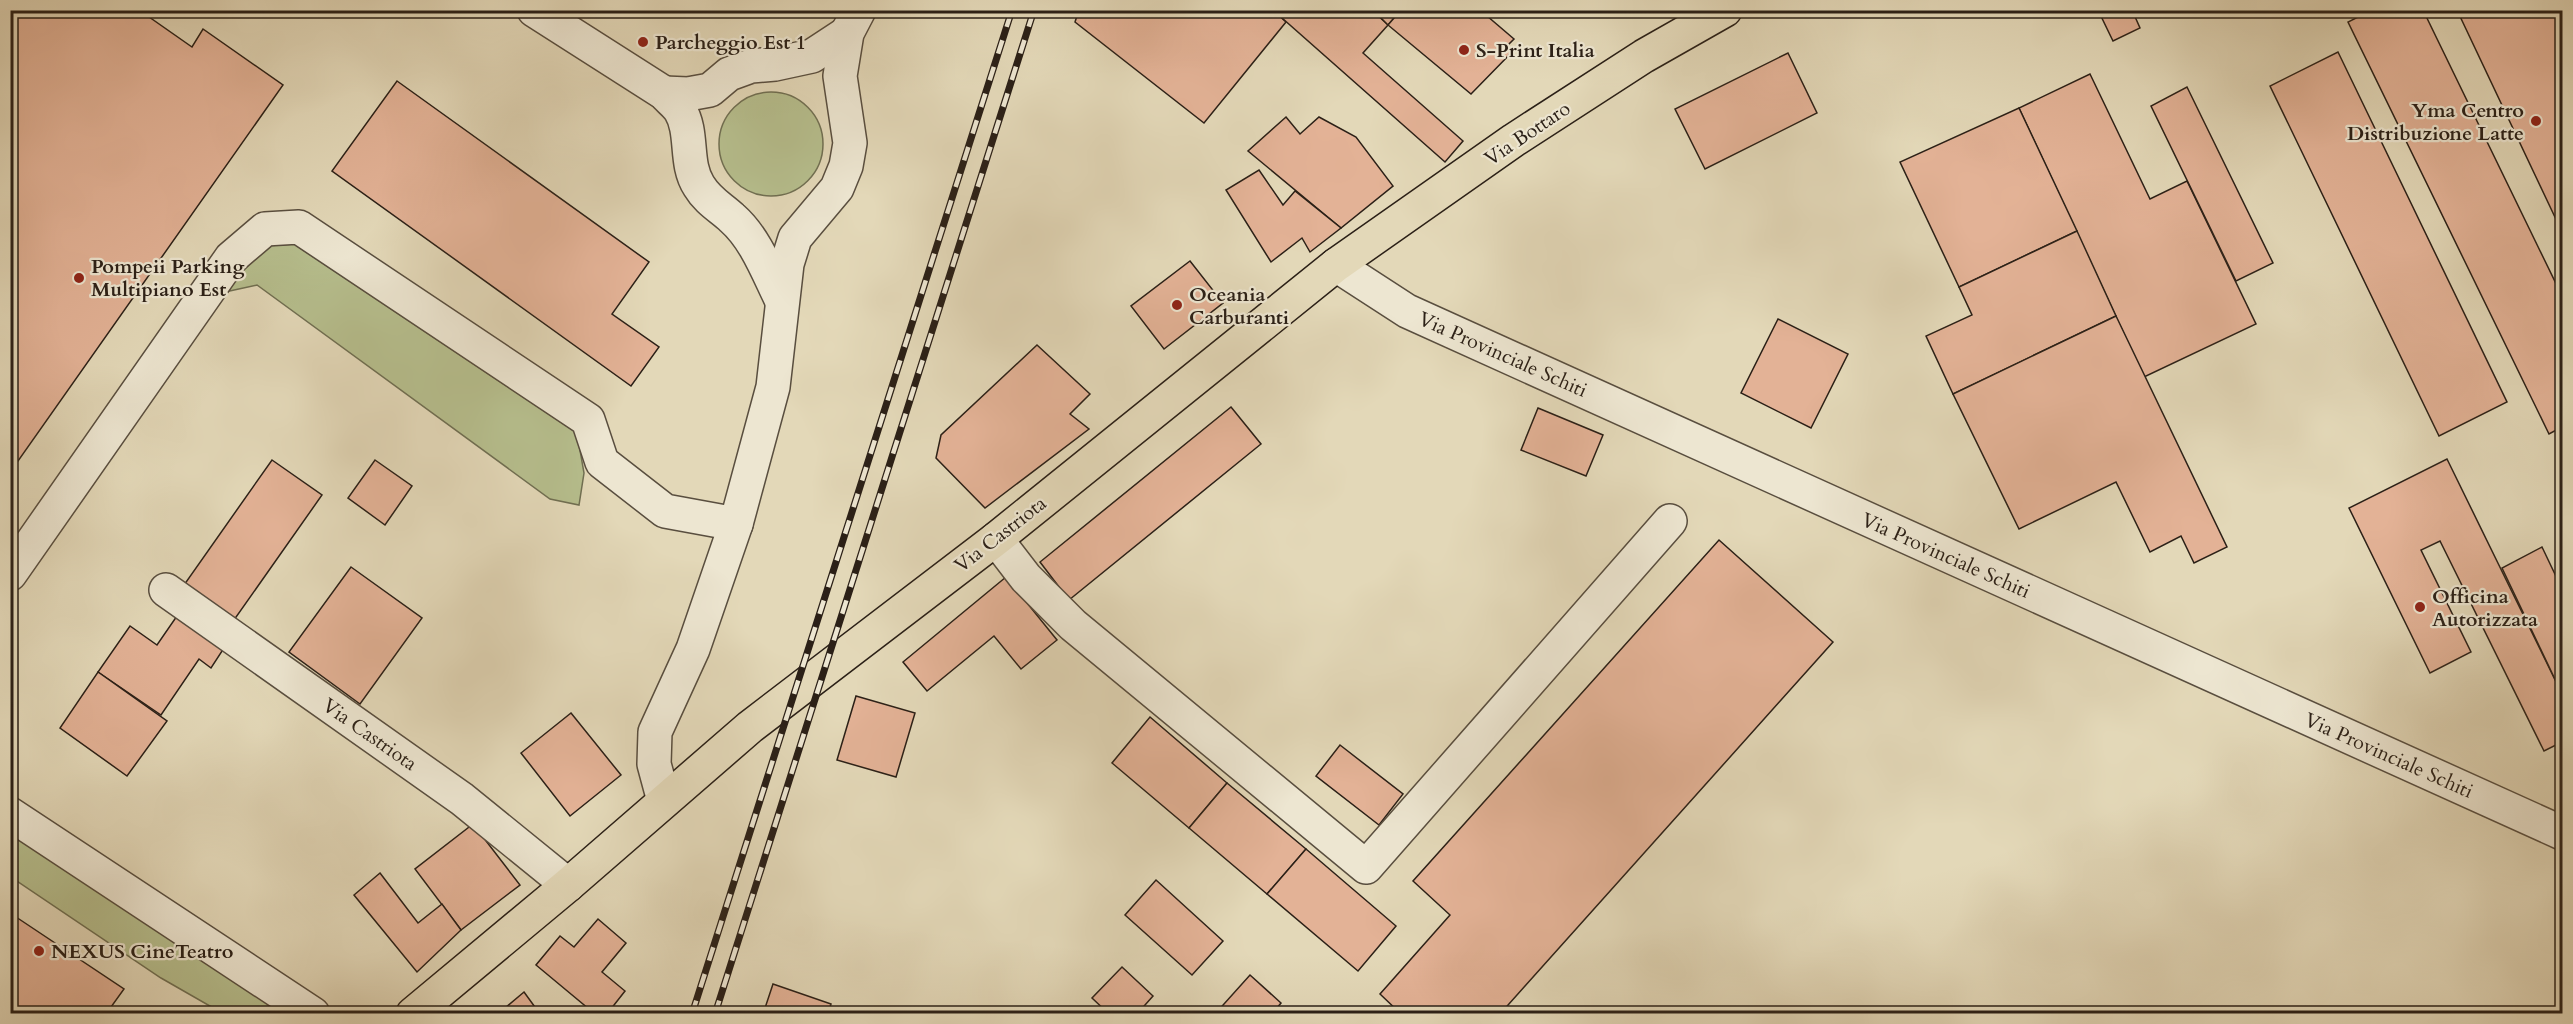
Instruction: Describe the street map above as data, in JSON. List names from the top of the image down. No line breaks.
{"streets":{"main road":["Via Bottaro","Via Castriota"],"street":["Via Provinciale Schiti"]},"crossings":[["Via Bottaro","Via Provinciale Schiti"],["Via Bottaro","Via Castriota"],["Via Provinciale Schiti","Via Castriota"]],"places":["Parcheggio Est 1","S-Print Italia","Yma Centro Distribuzione Latte","Pompeii Parking Multipiano Est","Oceania Carburanti","Officina Autorizzata","NEXUS CineTeatro"]}
